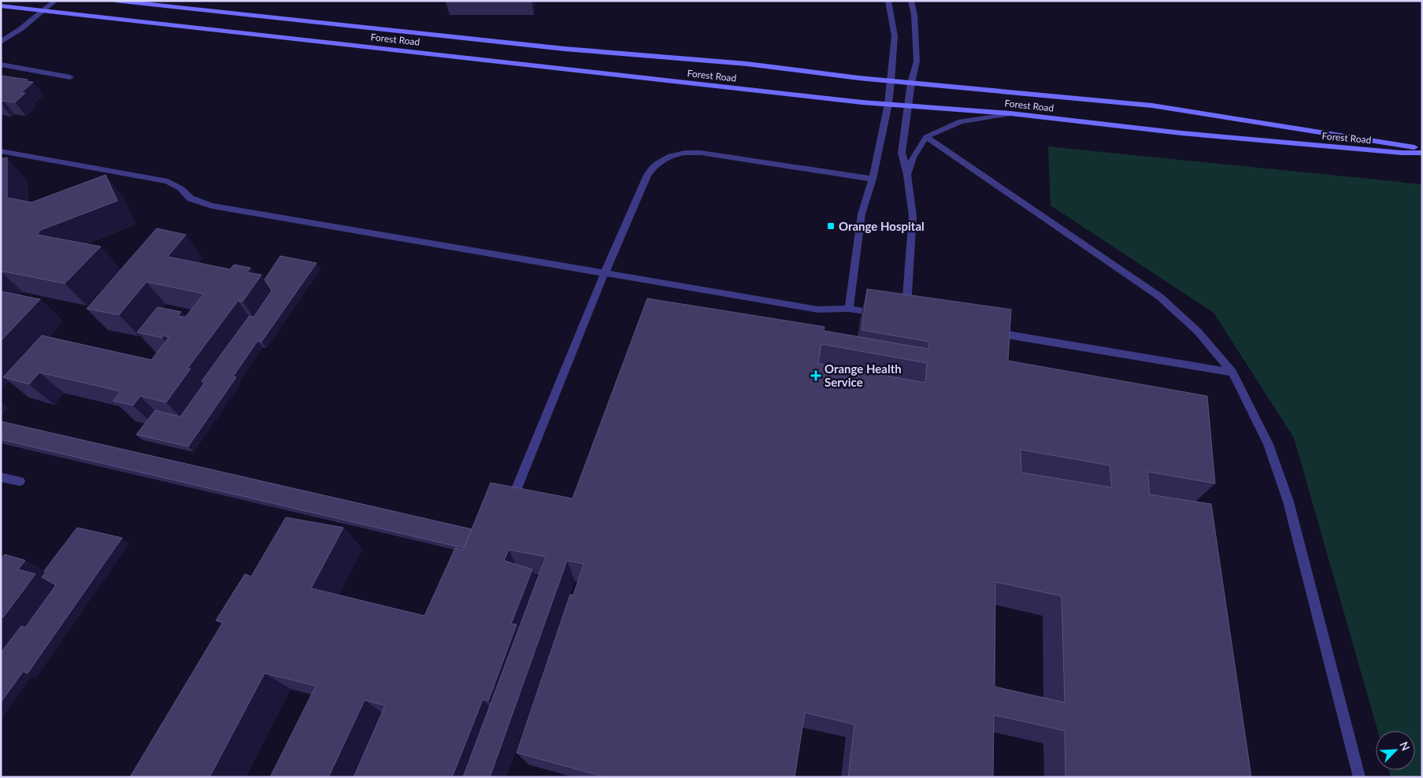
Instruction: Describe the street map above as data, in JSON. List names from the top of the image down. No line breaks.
{"streets":{"main road":["Forest Road"]},"places":{"transit":["Orange Hospital"],"health":["Orange Health Service"]},"north":"top right"}
